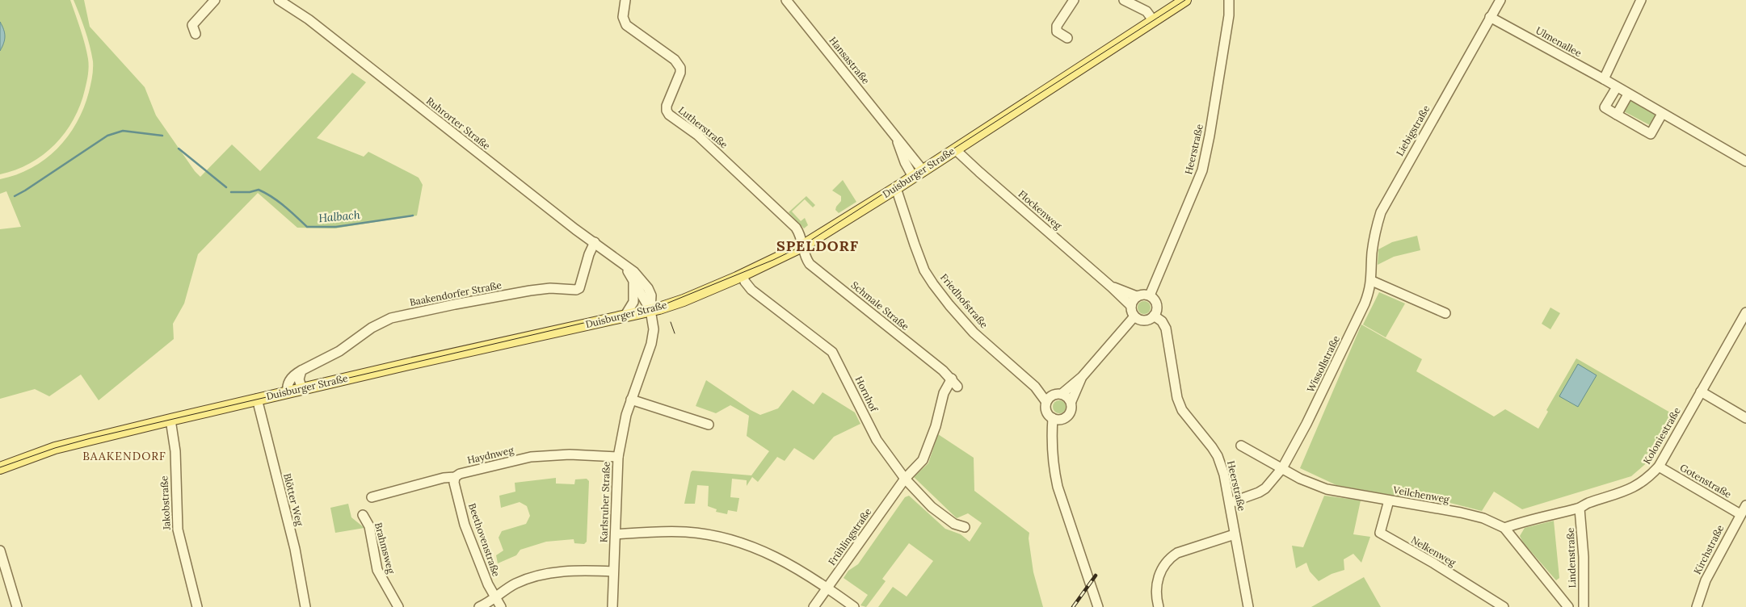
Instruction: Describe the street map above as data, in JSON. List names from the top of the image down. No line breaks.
{"streets":{"main road":["Duisburger Straße"],"street":["Ulmenallee","Hansastraße","Ruhrorter Straße","Lutherstraße","Liebigstraße","Heerstraße","Flockenweg","Baakendorfer Straße","Friedhofstraße","Schmale Straße","Wissollstraße","Hornhof","Koloniestraße","Haydnweg","Gotenstraße","Veilchenweg","Blötter Weg","Karlsruher Straße","Jakobstraße","Frühlingstraße","Beethovenstraße","Brahmsweg","Kirchstraße","Nelkenweg","Lindenstraße"]},"crossings":[["Ulmenallee","Liebigstraße"],["Hansastraße","Duisburger Straße"],["Ruhrorter Straße","Duisburger Straße"],["Ruhrorter Straße","Baakendorfer Straße"],["Ruhrorter Straße","Karlsruher Straße"],["Lutherstraße","Duisburger Straße"],["Lutherstraße","Schmale Straße"],["Liebigstraße","Wissollstraße"],["Heerstraße","Flockenweg"],["Heerstraße","Wissollstraße"],["Duisburger Straße","Flockenweg"],["Duisburger Straße","Baakendorfer Straße"],["Duisburger Straße","Friedhofstraße"],["Duisburger Straße","Schmale Straße"],["Duisburger Straße","Hornhof"],["Duisburger Straße","Blötter Weg"],["Duisburger Straße","Karlsruher Straße"],["Duisburger Straße","Jakobstraße"],["Wissollstraße","Veilchenweg"],["Hornhof","Frühlingstraße"],["Koloniestraße","Gotenstraße"],["Koloniestraße","Veilchenweg"],["Koloniestraße","Lindenstraße"],["Haydnweg","Karlsruher Straße"],["Haydnweg","Beethovenstraße"],["Gotenstraße","Kirchstraße"],["Veilchenweg","Nelkenweg"]],"districts":["SPELDORF","BAAKENDORF"],"water":["Halbach"]}
